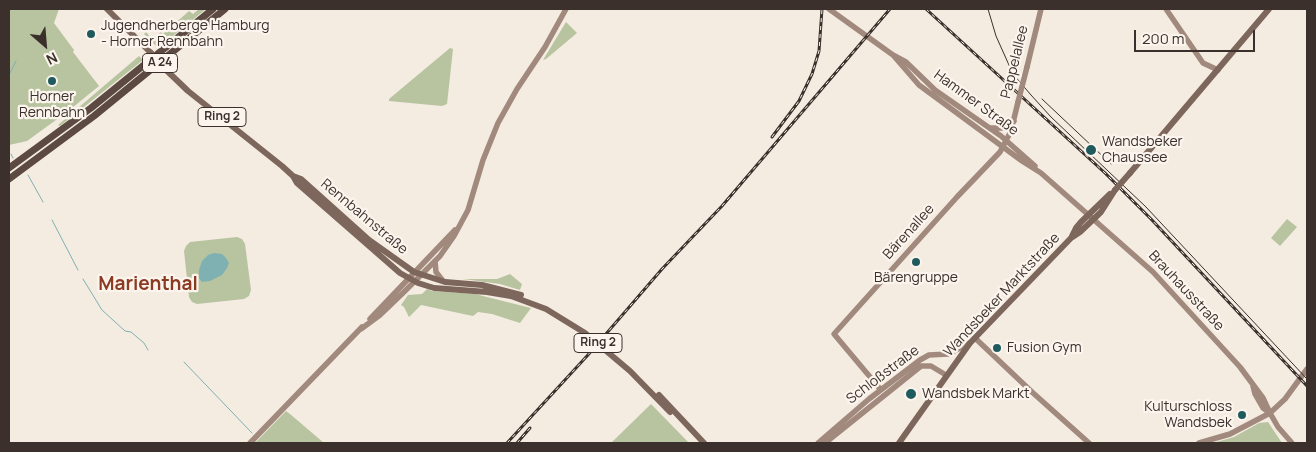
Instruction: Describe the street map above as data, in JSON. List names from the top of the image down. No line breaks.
{"streets":{"highway":["A 24"],"main road":["Pappelallee","Hammer Straße","Ring 2","Rennbahnstraße","Bärenallee","Brauhausstraße","Wandsbeker Marktstraße","Schloßstraße"]},"crossings":[["Pappelallee","Hammer Straße"],["Pappelallee","Bärenallee"],["Hammer Straße","Bärenallee"],["Hammer Straße","Brauhausstraße"],["Hammer Straße","Wandsbeker Marktstraße"],["Ring 2","Rennbahnstraße"],["Bärenallee","Schloßstraße"],["Brauhausstraße","Wandsbeker Marktstraße"],["Wandsbeker Marktstraße","Schloßstraße"]],"districts":["Marienthal"],"places":["Jugendherberge Hamburg - Horner Rennbahn","Horner Rennbahn","Wandsbeker Chaussee","Bärengruppe","Fusion Gym","Wandsbek Markt","Kulturschloss Wandsbek"],"scale_bar":"200 m","north":"bottom right"}
